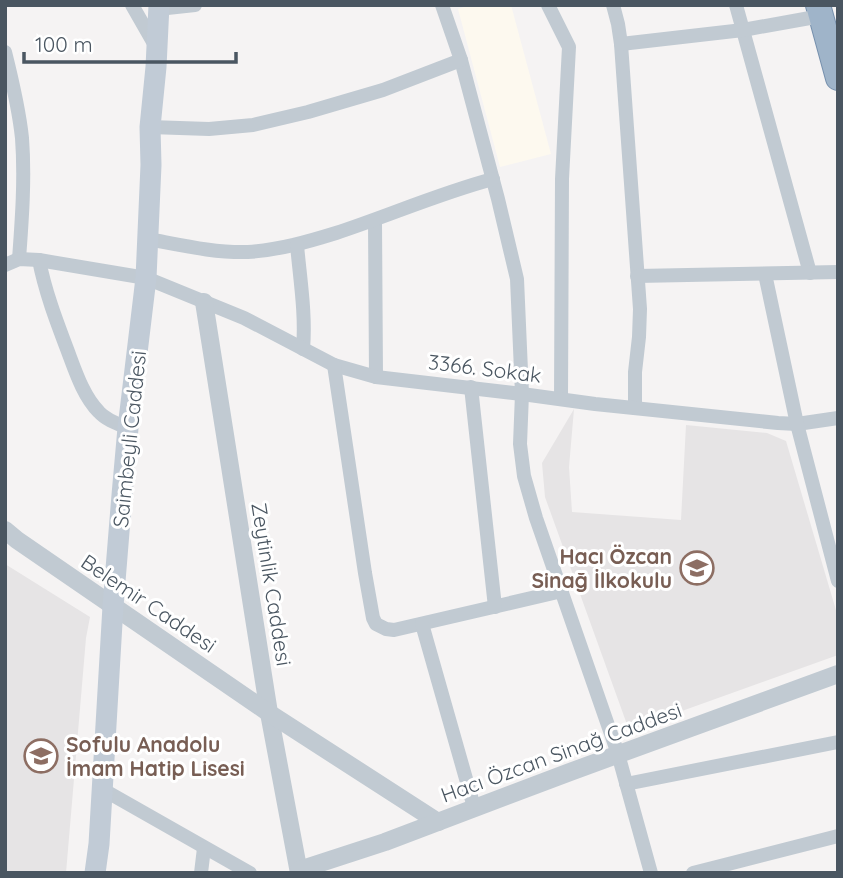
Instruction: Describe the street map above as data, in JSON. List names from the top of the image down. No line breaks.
{"streets":{"main road":["Saimbeyli Caddesi"],"street":["3366. Sokak","Zeytinlik Caddesi","Belemir Caddesi","Hacı Özcan Sinağ Caddesi"]},"crossings":[["3366. Sokak","Saimbeyli Caddesi"],["3366. Sokak","Zeytinlik Caddesi"],["Saimbeyli Caddesi","Belemir Caddesi"],["Zeytinlik Caddesi","Belemir Caddesi"],["Zeytinlik Caddesi","Hacı Özcan Sinağ Caddesi"],["Belemir Caddesi","Hacı Özcan Sinağ Caddesi"]],"places":{"school or university":["Hacı Özcan Sinağ İlkokulu","Sofulu Anadolu İmam Hatip Lisesi"]},"scale_bar":"100 m"}
